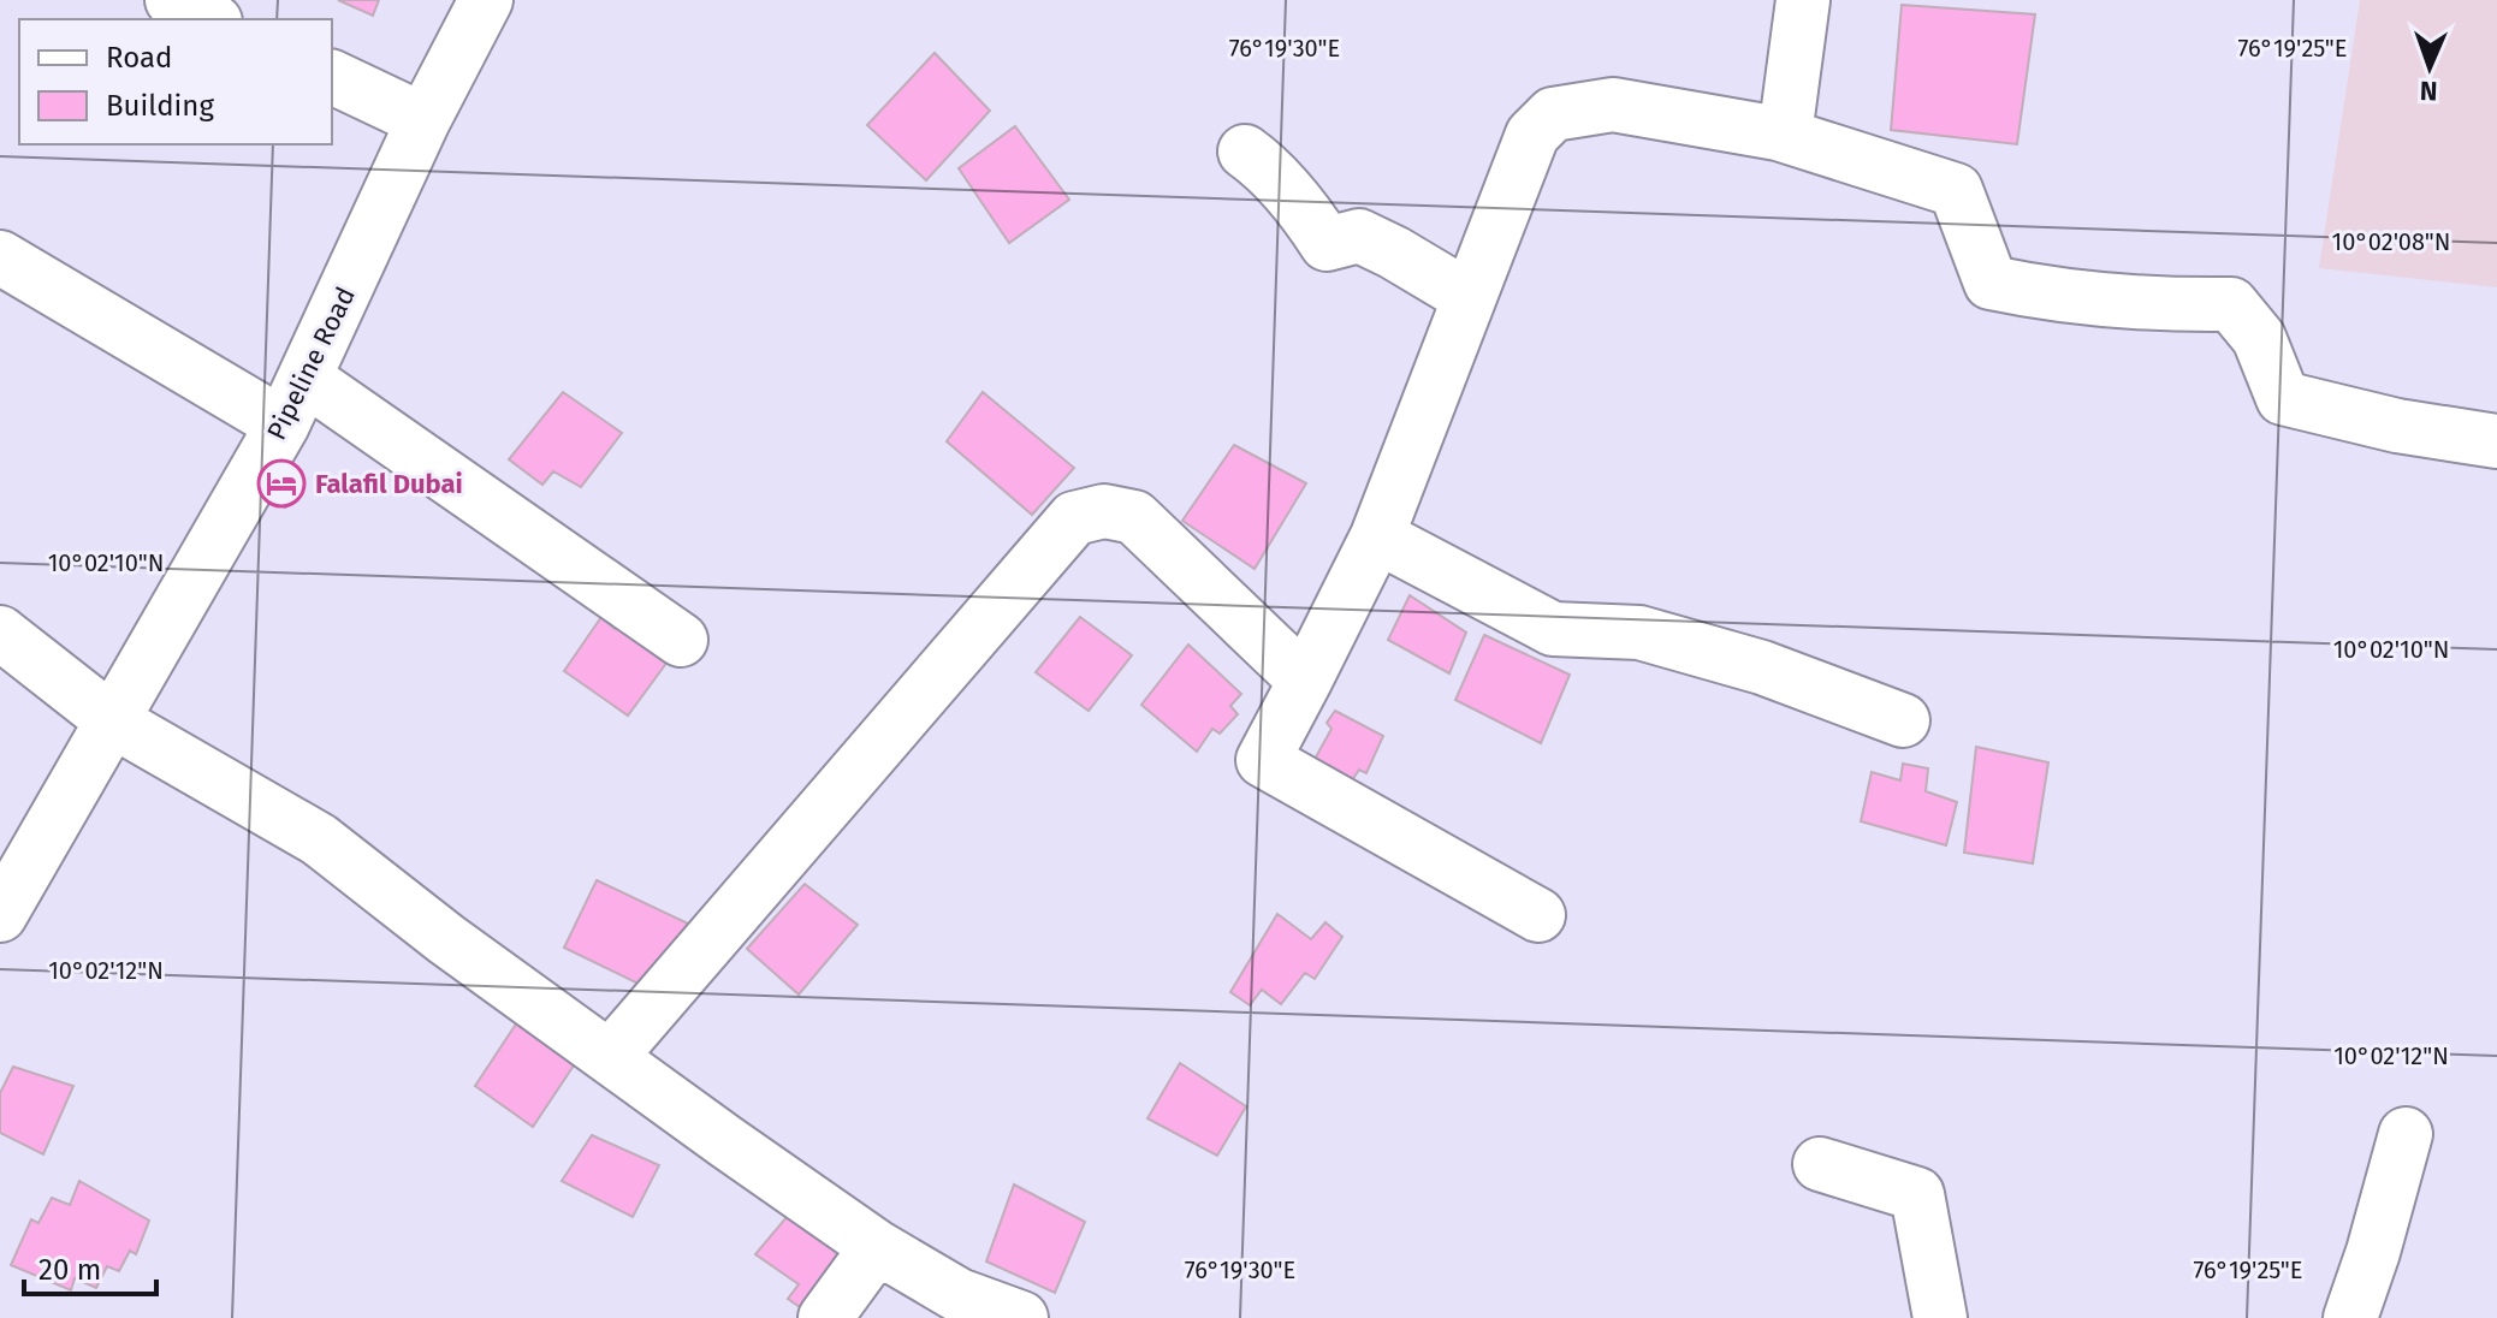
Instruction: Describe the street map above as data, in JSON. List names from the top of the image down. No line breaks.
{"streets":{"street":["Pipeline Road"]},"places":{"hotel":["Falafil Dubai"]},"legend":["Road","Building"],"scale_bar":"20 m","north":"bottom","coordinates":["76°19'30\"E","76°19'25\"E","10°02'08\"N","10°02'10\"N","10°02'12\"N"]}
